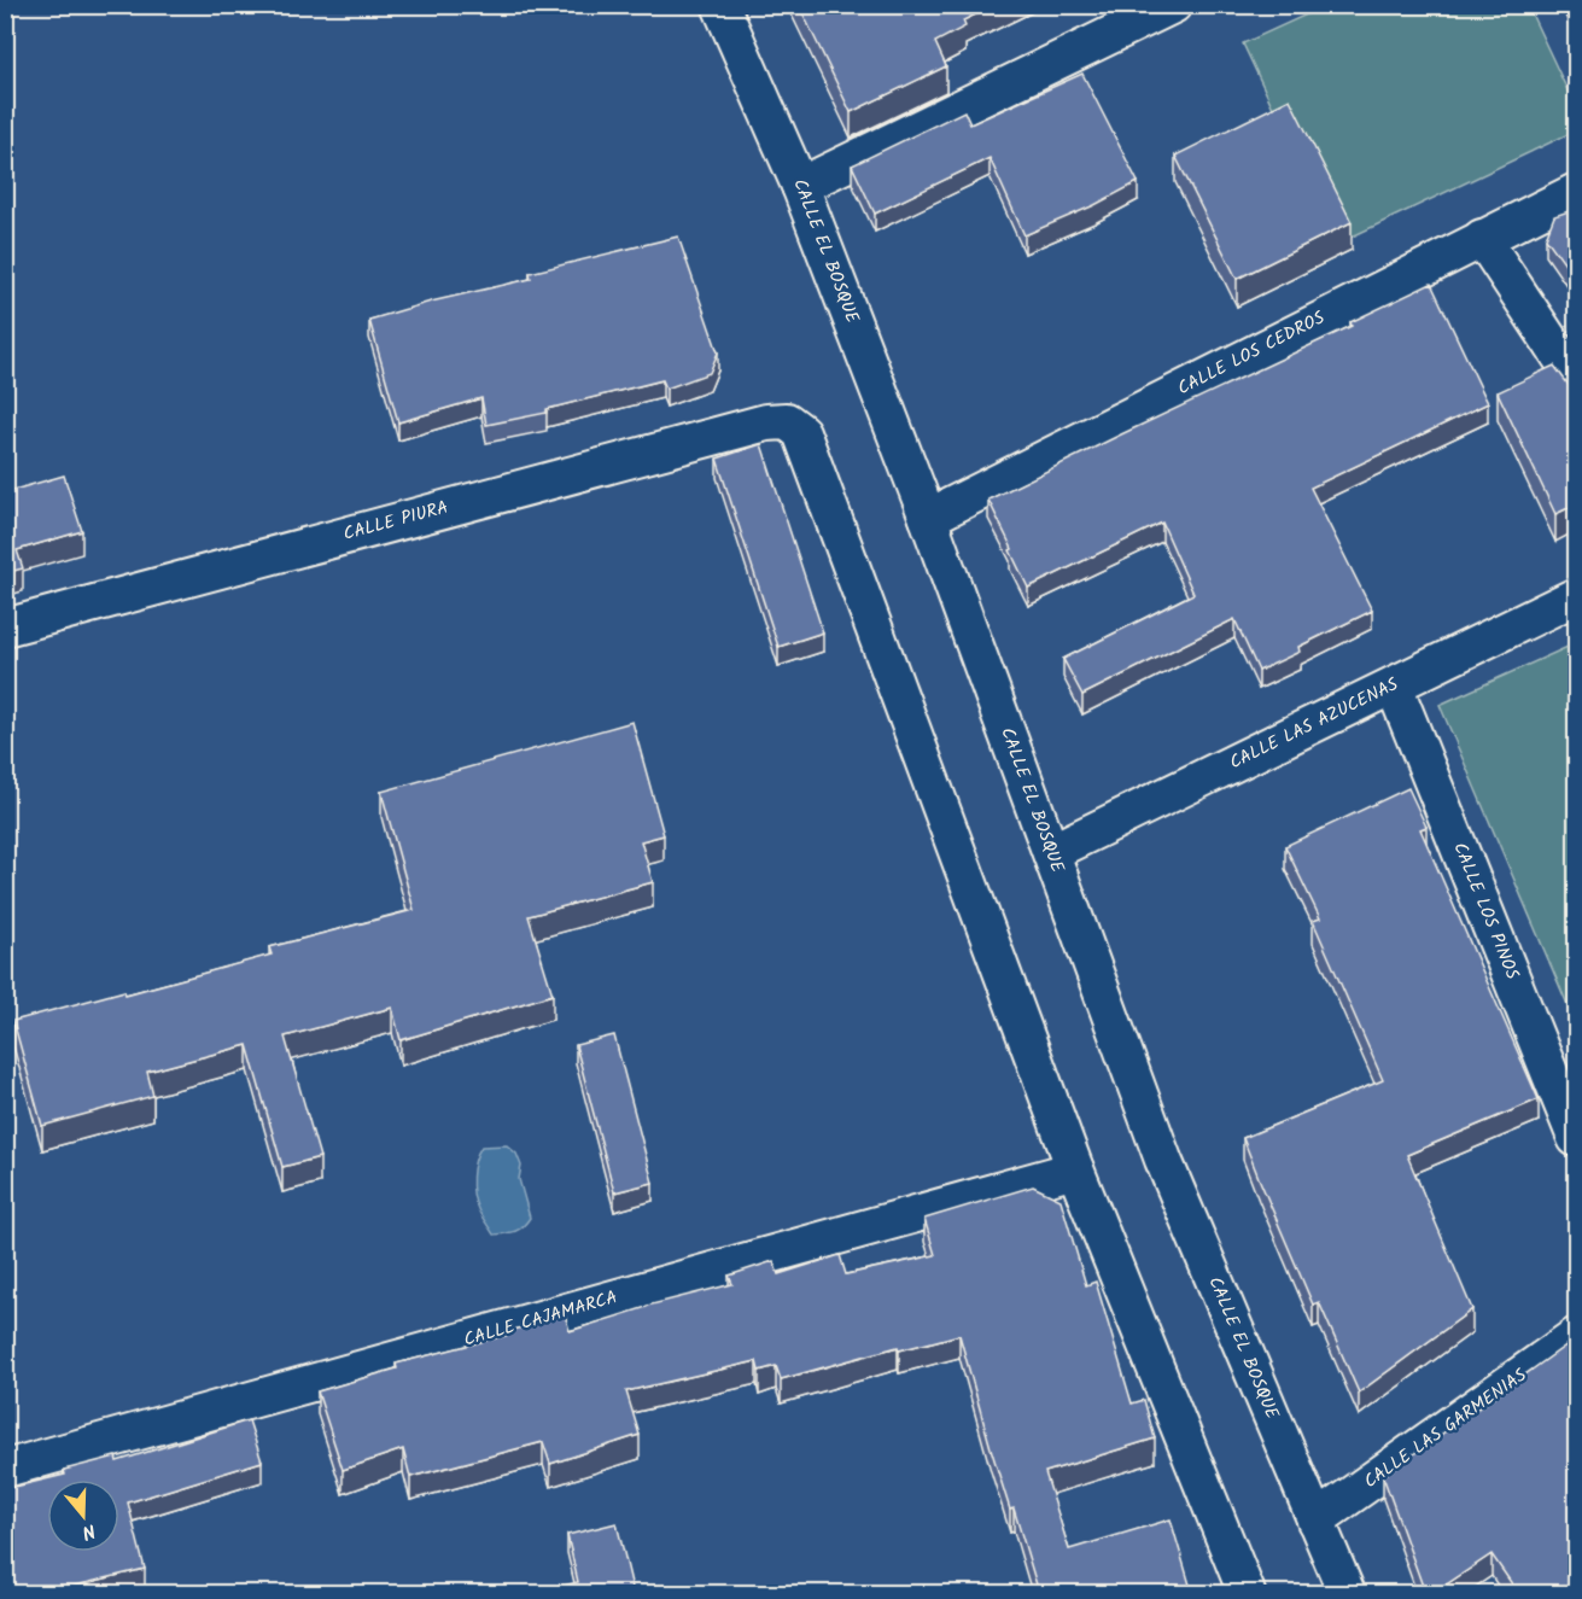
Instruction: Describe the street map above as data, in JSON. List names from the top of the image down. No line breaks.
{"streets":{"street":["CALLE EL BOSQUE","CALLE LOS CEDROS","CALLE PIURA","CALLE LAS AZUCENAS","CALLE LOS PINOS","CALLE CAJAMARCA","CALLE LAS GARMENIAS"]},"crossings":[["CALLE EL BOSQUE","CALLE LOS CEDROS"],["CALLE EL BOSQUE","CALLE LAS AZUCENAS"],["CALLE EL BOSQUE","CALLE LAS GARMENIAS"],["CALLE PIURA","CALLE CAJAMARCA"],["CALLE LAS AZUCENAS","CALLE LOS PINOS"]],"north":"bottom"}
